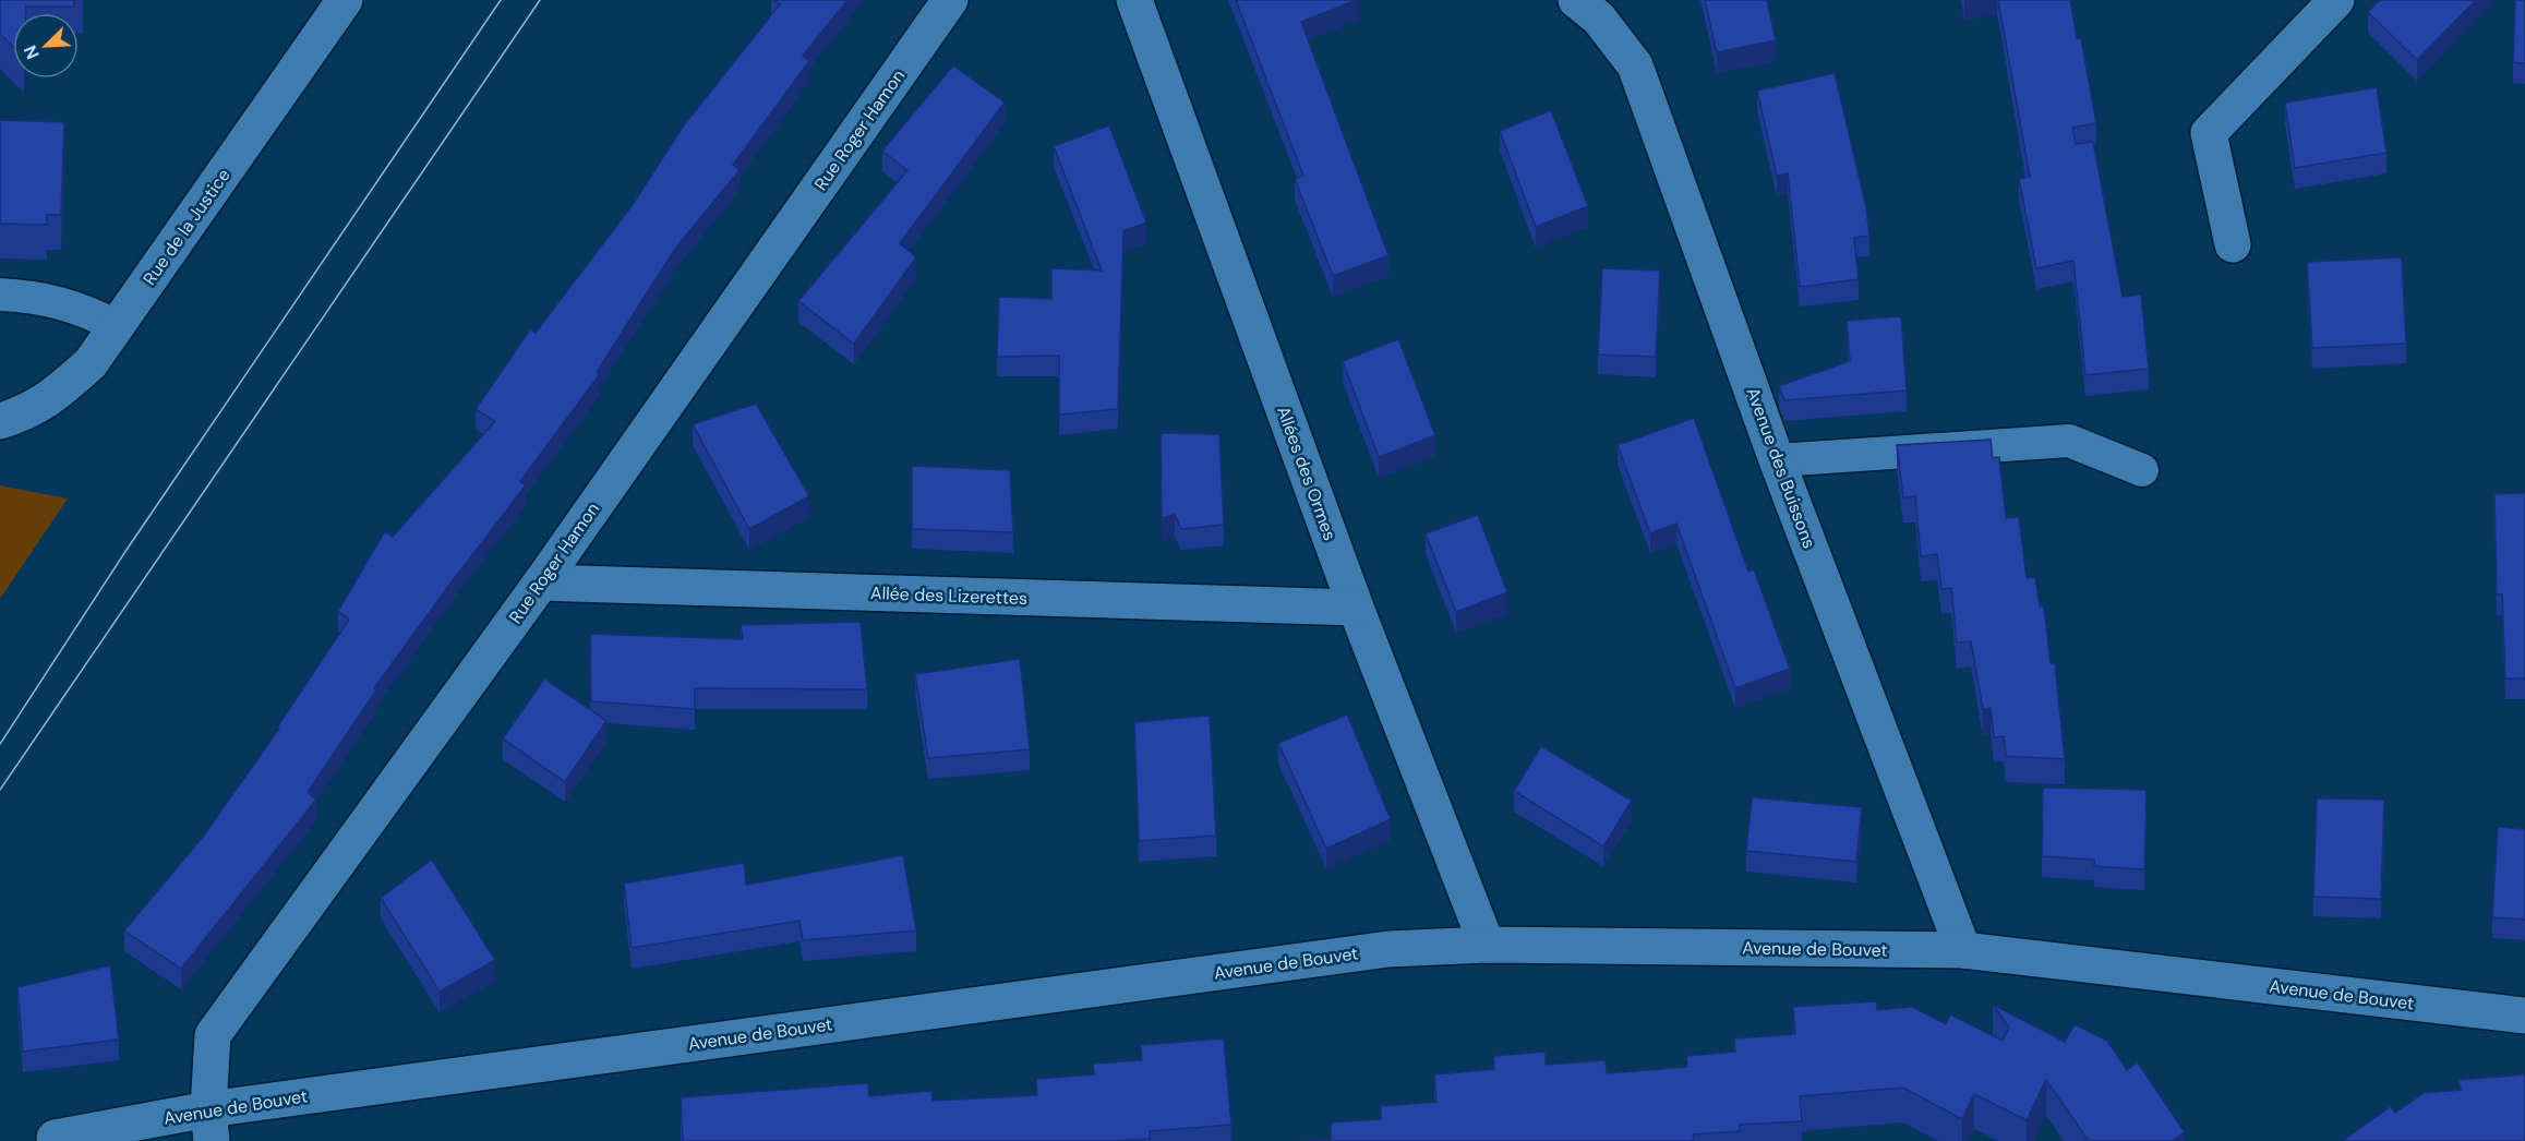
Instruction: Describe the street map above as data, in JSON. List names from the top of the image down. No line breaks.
{"streets":{"street":["Rue Roger Hamon","Rue de la Justice","Avenue des Buissons","Allées des Ormes","Allée des Lizerettes","Avenue de Bouvet"]},"crossings":[["Rue Roger Hamon","Allée des Lizerettes"],["Rue Roger Hamon","Avenue de Bouvet"],["Avenue des Buissons","Avenue de Bouvet"],["Allées des Ormes","Allée des Lizerettes"],["Allées des Ormes","Avenue de Bouvet"]],"north":"bottom left"}
